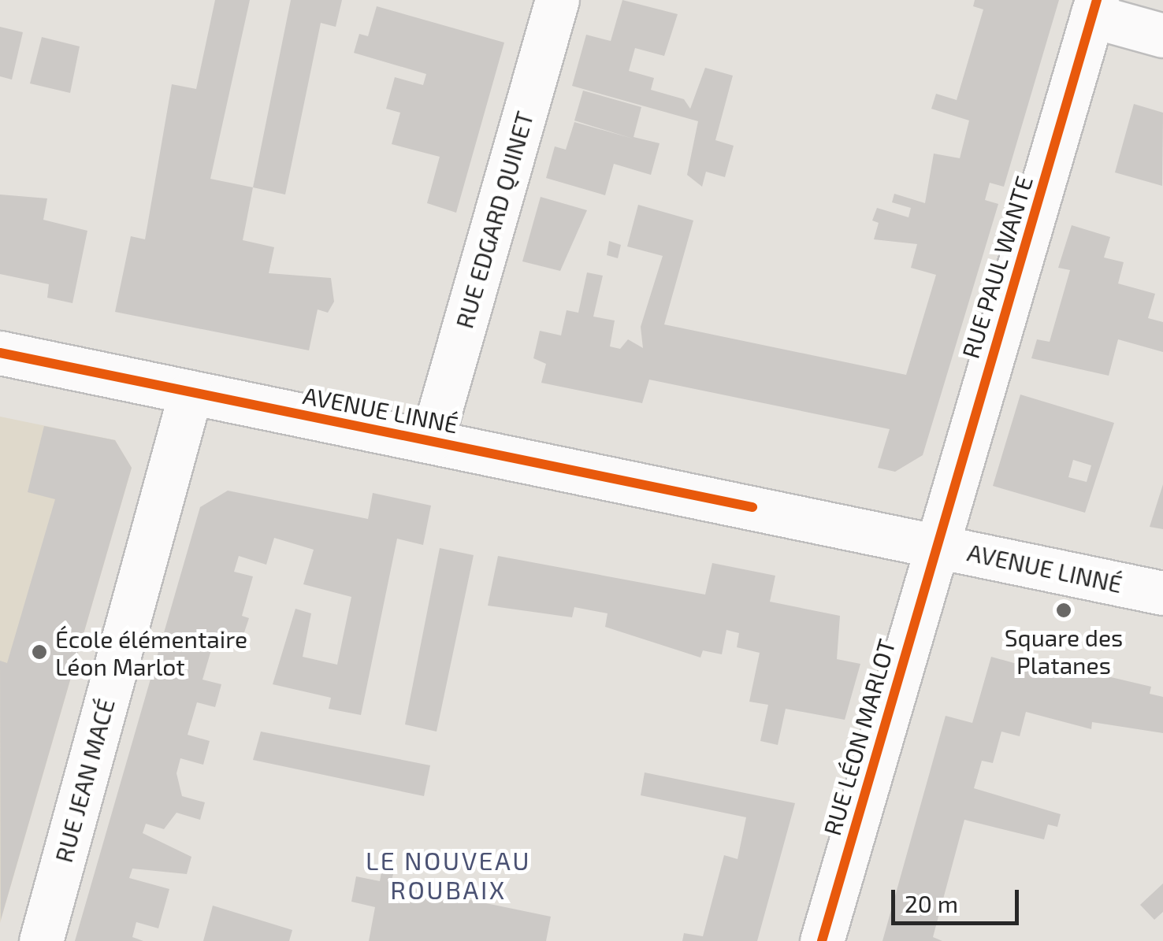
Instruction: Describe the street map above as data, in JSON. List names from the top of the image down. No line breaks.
{"streets":{"street":["RUE EDGARD QUINET","RUE PAUL WANTE","AVENUE LINNÉ","RUE LÉON MARLOT","RUE JEAN MACÉ"]},"crossings":[["RUE EDGARD QUINET","AVENUE LINNÉ"],["RUE PAUL WANTE","AVENUE LINNÉ"],["RUE PAUL WANTE","RUE LÉON MARLOT"],["AVENUE LINNÉ","RUE LÉON MARLOT"],["AVENUE LINNÉ","RUE JEAN MACÉ"]],"districts":["LE NOUVEAU ROUBAIX"],"places":["Square des Platanes","École élémentaire Léon Marlot"],"scale_bar":"20 m"}
